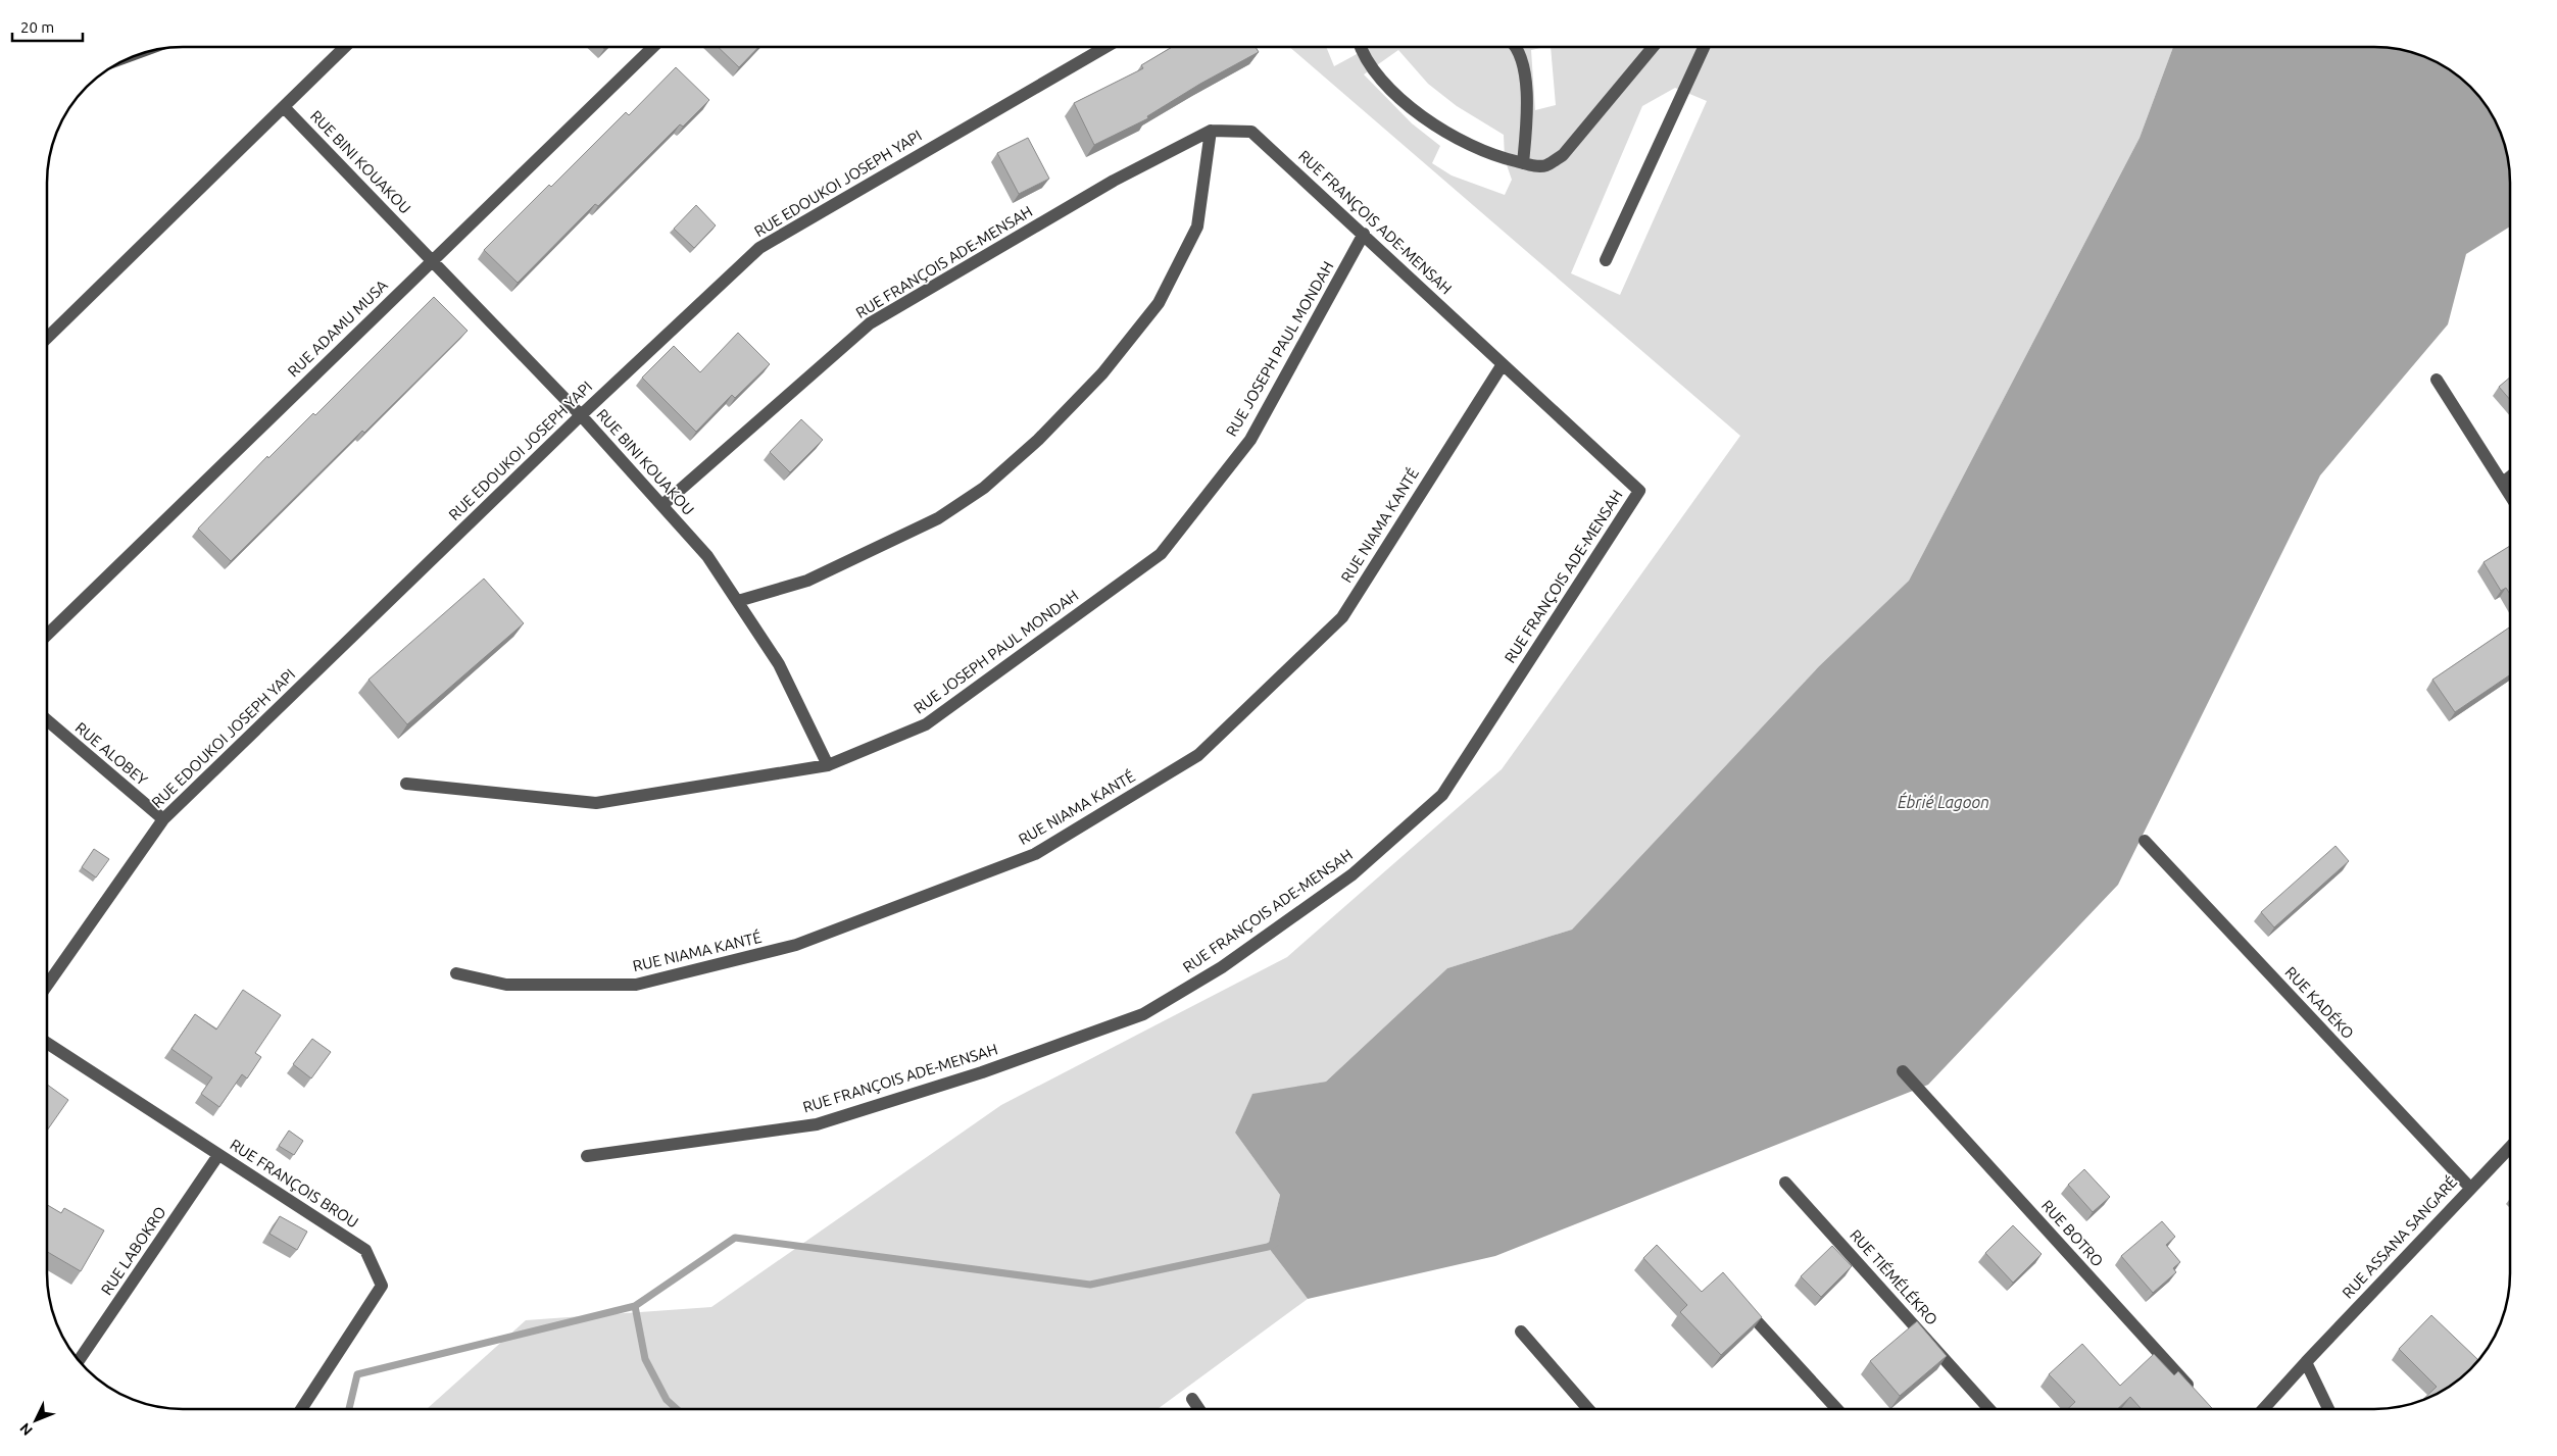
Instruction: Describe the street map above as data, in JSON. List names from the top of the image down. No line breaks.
{"streets":{"street":["RUE BINI KOUAKOU","RUE EDOUKOI JOSEPH YAPI","RUE FRANÇOIS ADE-MENSAH","RUE ADAMU MUSA","RUE JOSEPH PAUL MONDAH","RUE NIAMA KANTÉ","RUE ALOBEY","RUE KADÉKO","RUE FRANÇOIS BROU","RUE BOTRO","RUE ASSANA SANGARÉ","RUE LABOKRO","RUE TIÉMÉLÉKRO"]},"crossings":[["RUE BINI KOUAKOU","RUE EDOUKOI JOSEPH YAPI"],["RUE BINI KOUAKOU","RUE FRANÇOIS ADE-MENSAH"],["RUE BINI KOUAKOU","RUE ADAMU MUSA"],["RUE BINI KOUAKOU","RUE JOSEPH PAUL MONDAH"],["RUE EDOUKOI JOSEPH YAPI","RUE ALOBEY"],["RUE FRANÇOIS ADE-MENSAH","RUE JOSEPH PAUL MONDAH"],["RUE FRANÇOIS ADE-MENSAH","RUE NIAMA KANTÉ"],["RUE KADÉKO","RUE ASSANA SANGARÉ"],["RUE FRANÇOIS BROU","RUE LABOKRO"]],"water":["Ébrié Lagoon"],"scale_bar":"20 m","north":"bottom left"}
